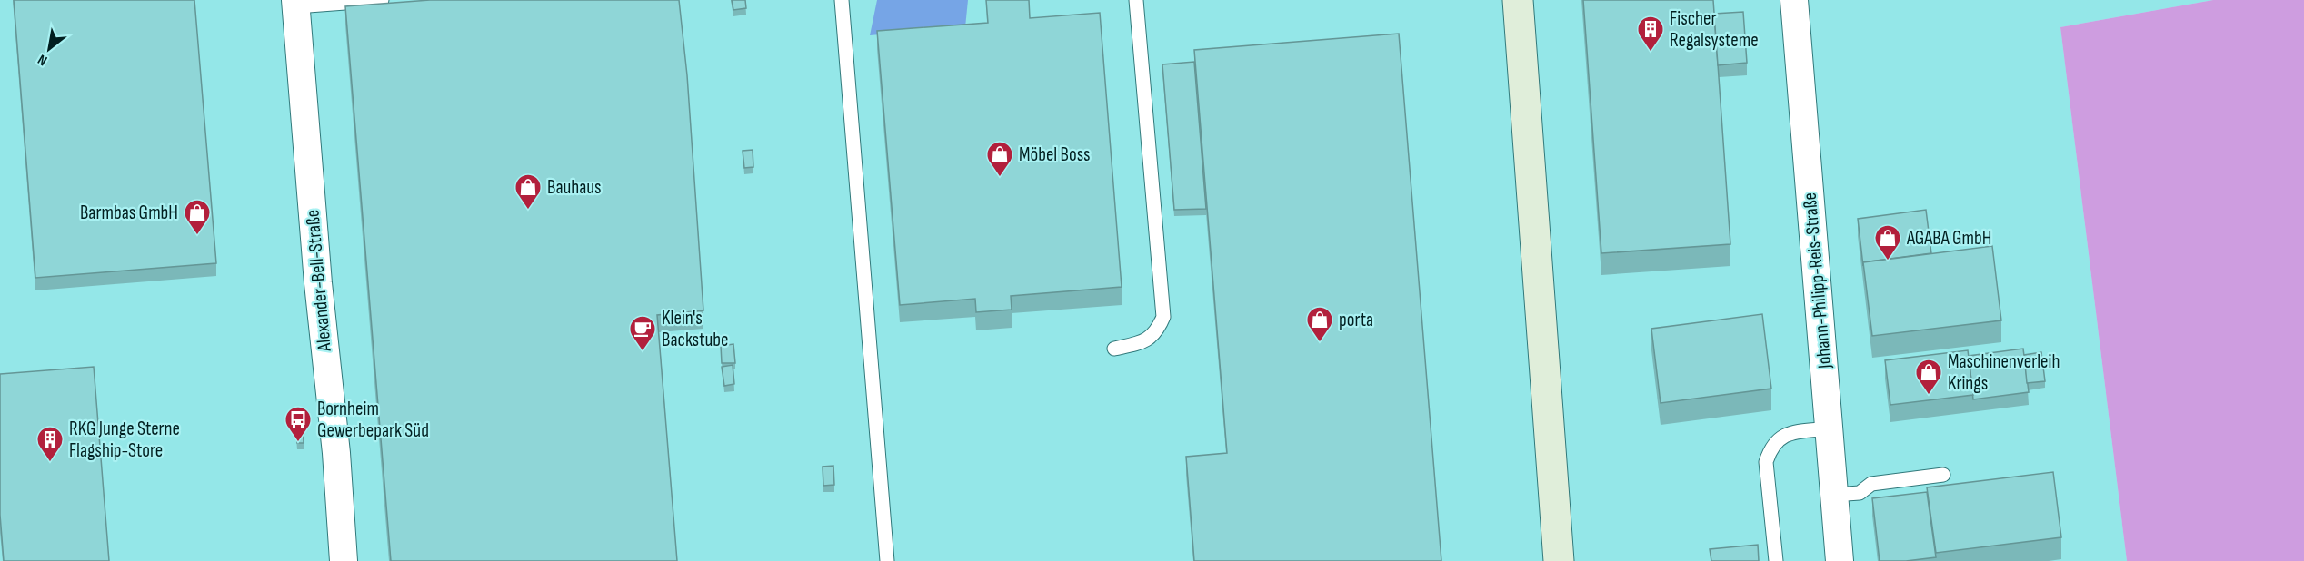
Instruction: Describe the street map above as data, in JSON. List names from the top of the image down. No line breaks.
{"streets":{"street":["Alexander-Bell-Straße","Johann-Philipp-Reis-Straße"]},"places":{"building":["Fischer Regalsysteme","RKG Junge Sterne Flagship-Store"],"shop":["Möbel Boss","Bauhaus","Barmbas GmbH","AGABA GmbH","porta","Maschinenverleih Krings"],"cafe":["Klein's Backstube"],"bus stop":["Bornheim Gewerbepark Süd"]},"north":"bottom left"}
